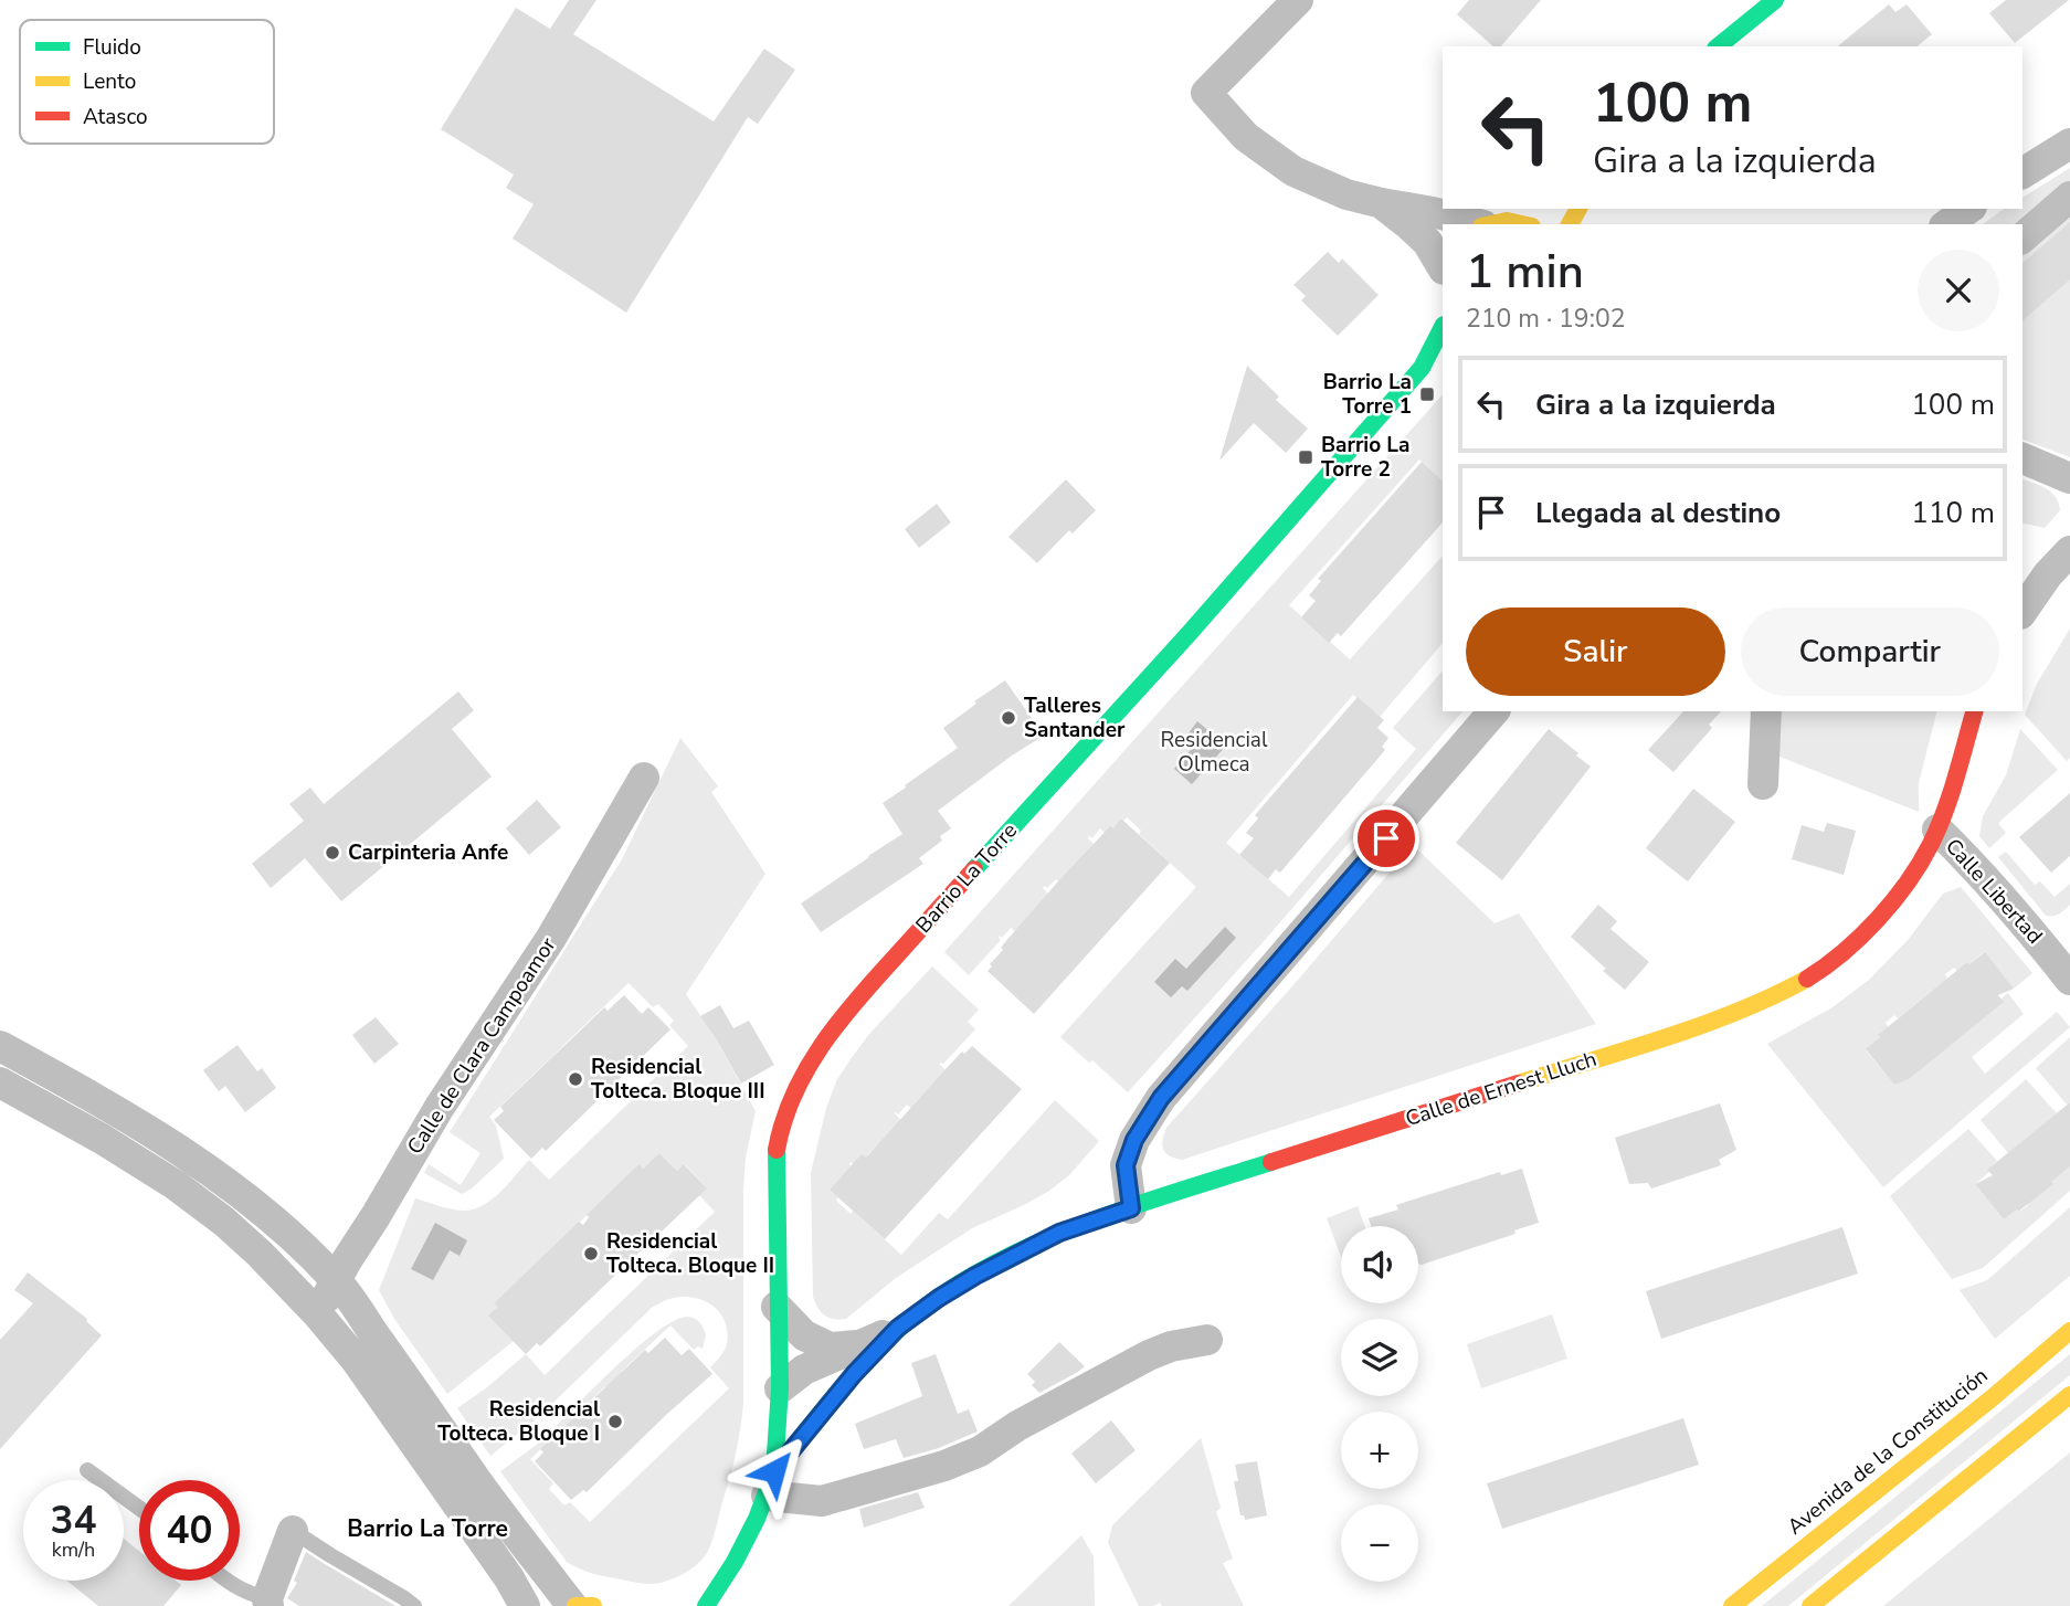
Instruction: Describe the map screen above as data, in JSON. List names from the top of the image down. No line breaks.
{"streets":{"main road":["Barrio La Torre","Calle de Ernest Lluch","Avenida de la Constitución"],"street":["Calle Libertad","Calle de Clara Campoamor"]},"crossings":[["Barrio La Torre","Calle de Ernest Lluch"],["Calle Libertad","Calle de Ernest Lluch"]],"districts":["Barrio La Torre"],"parks":["Residencial Olmeca"],"places":{"transit":["Barrio La Torre 1","Barrio La Torre 2"],"other":["Talleres Santander","Carpinteria Anfe","Residencial Tolteca. Bloque III","Residencial Tolteca. Bloque II","Residencial Tolteca. Bloque I"]},"legend":["Fluido","Lento","Atasco"],"page":{"turn":["100 m","Gira a la izquierda"],"heading":["1 min","210 m · 19:02"],"list":[{"name":"Gira a la izquierda","value":"100 m"},{"name":"Llegada al destino","value":"110 m"}],"buttons":["Salir","Compartir"],"map_buttons":["+","−"],"speed":"34 km/h","limit":"40"}}
